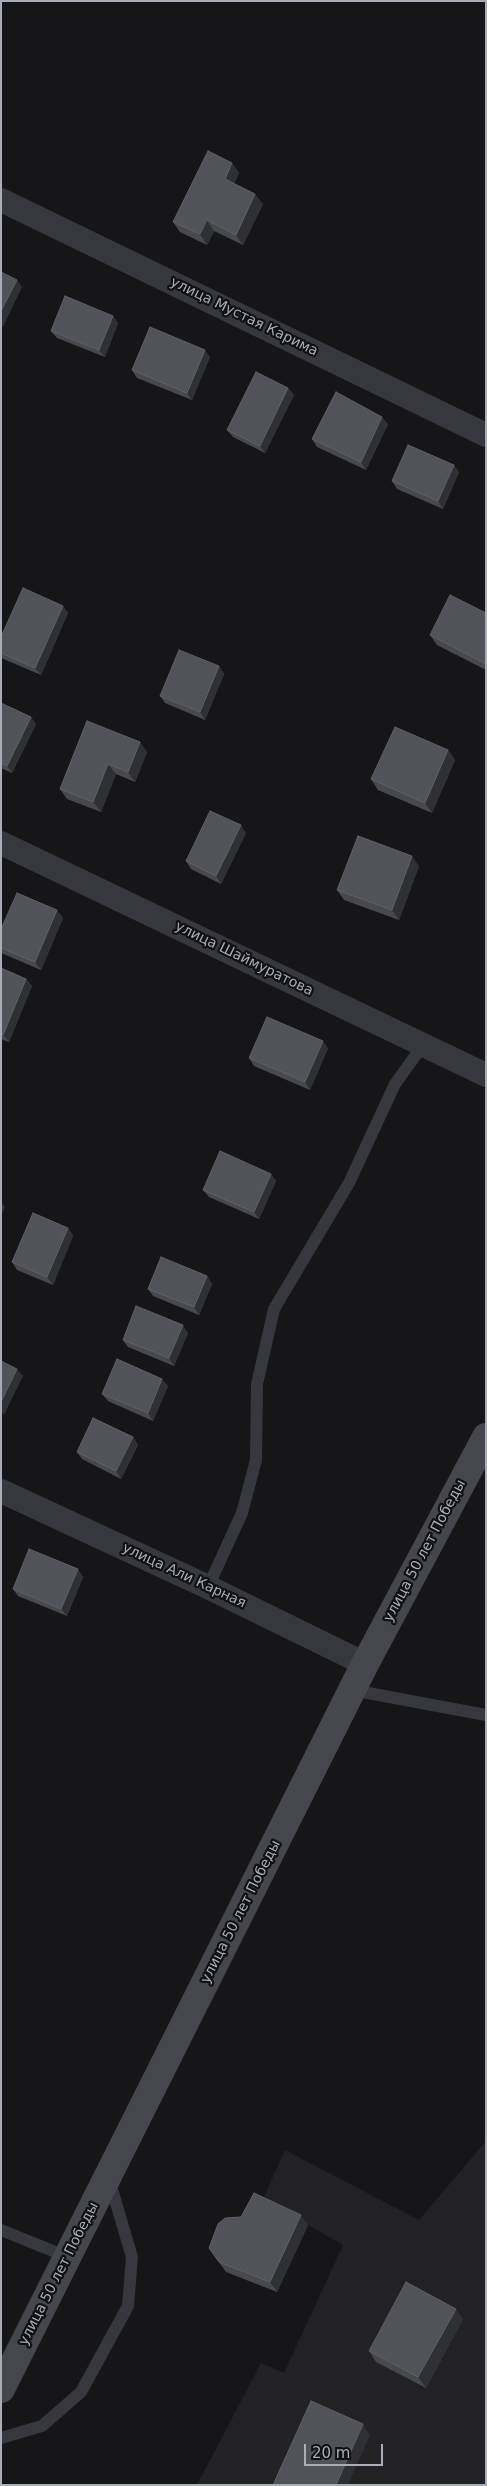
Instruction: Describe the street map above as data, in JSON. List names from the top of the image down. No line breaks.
{"streets":{"street":["улица Мустая Карима","улица Шаймуратова","улица 50 лет Победы","улица Али Карная"]},"crossings":[["улица 50 лет Победы","улица Али Карная"]],"scale_bar":"20 m"}
